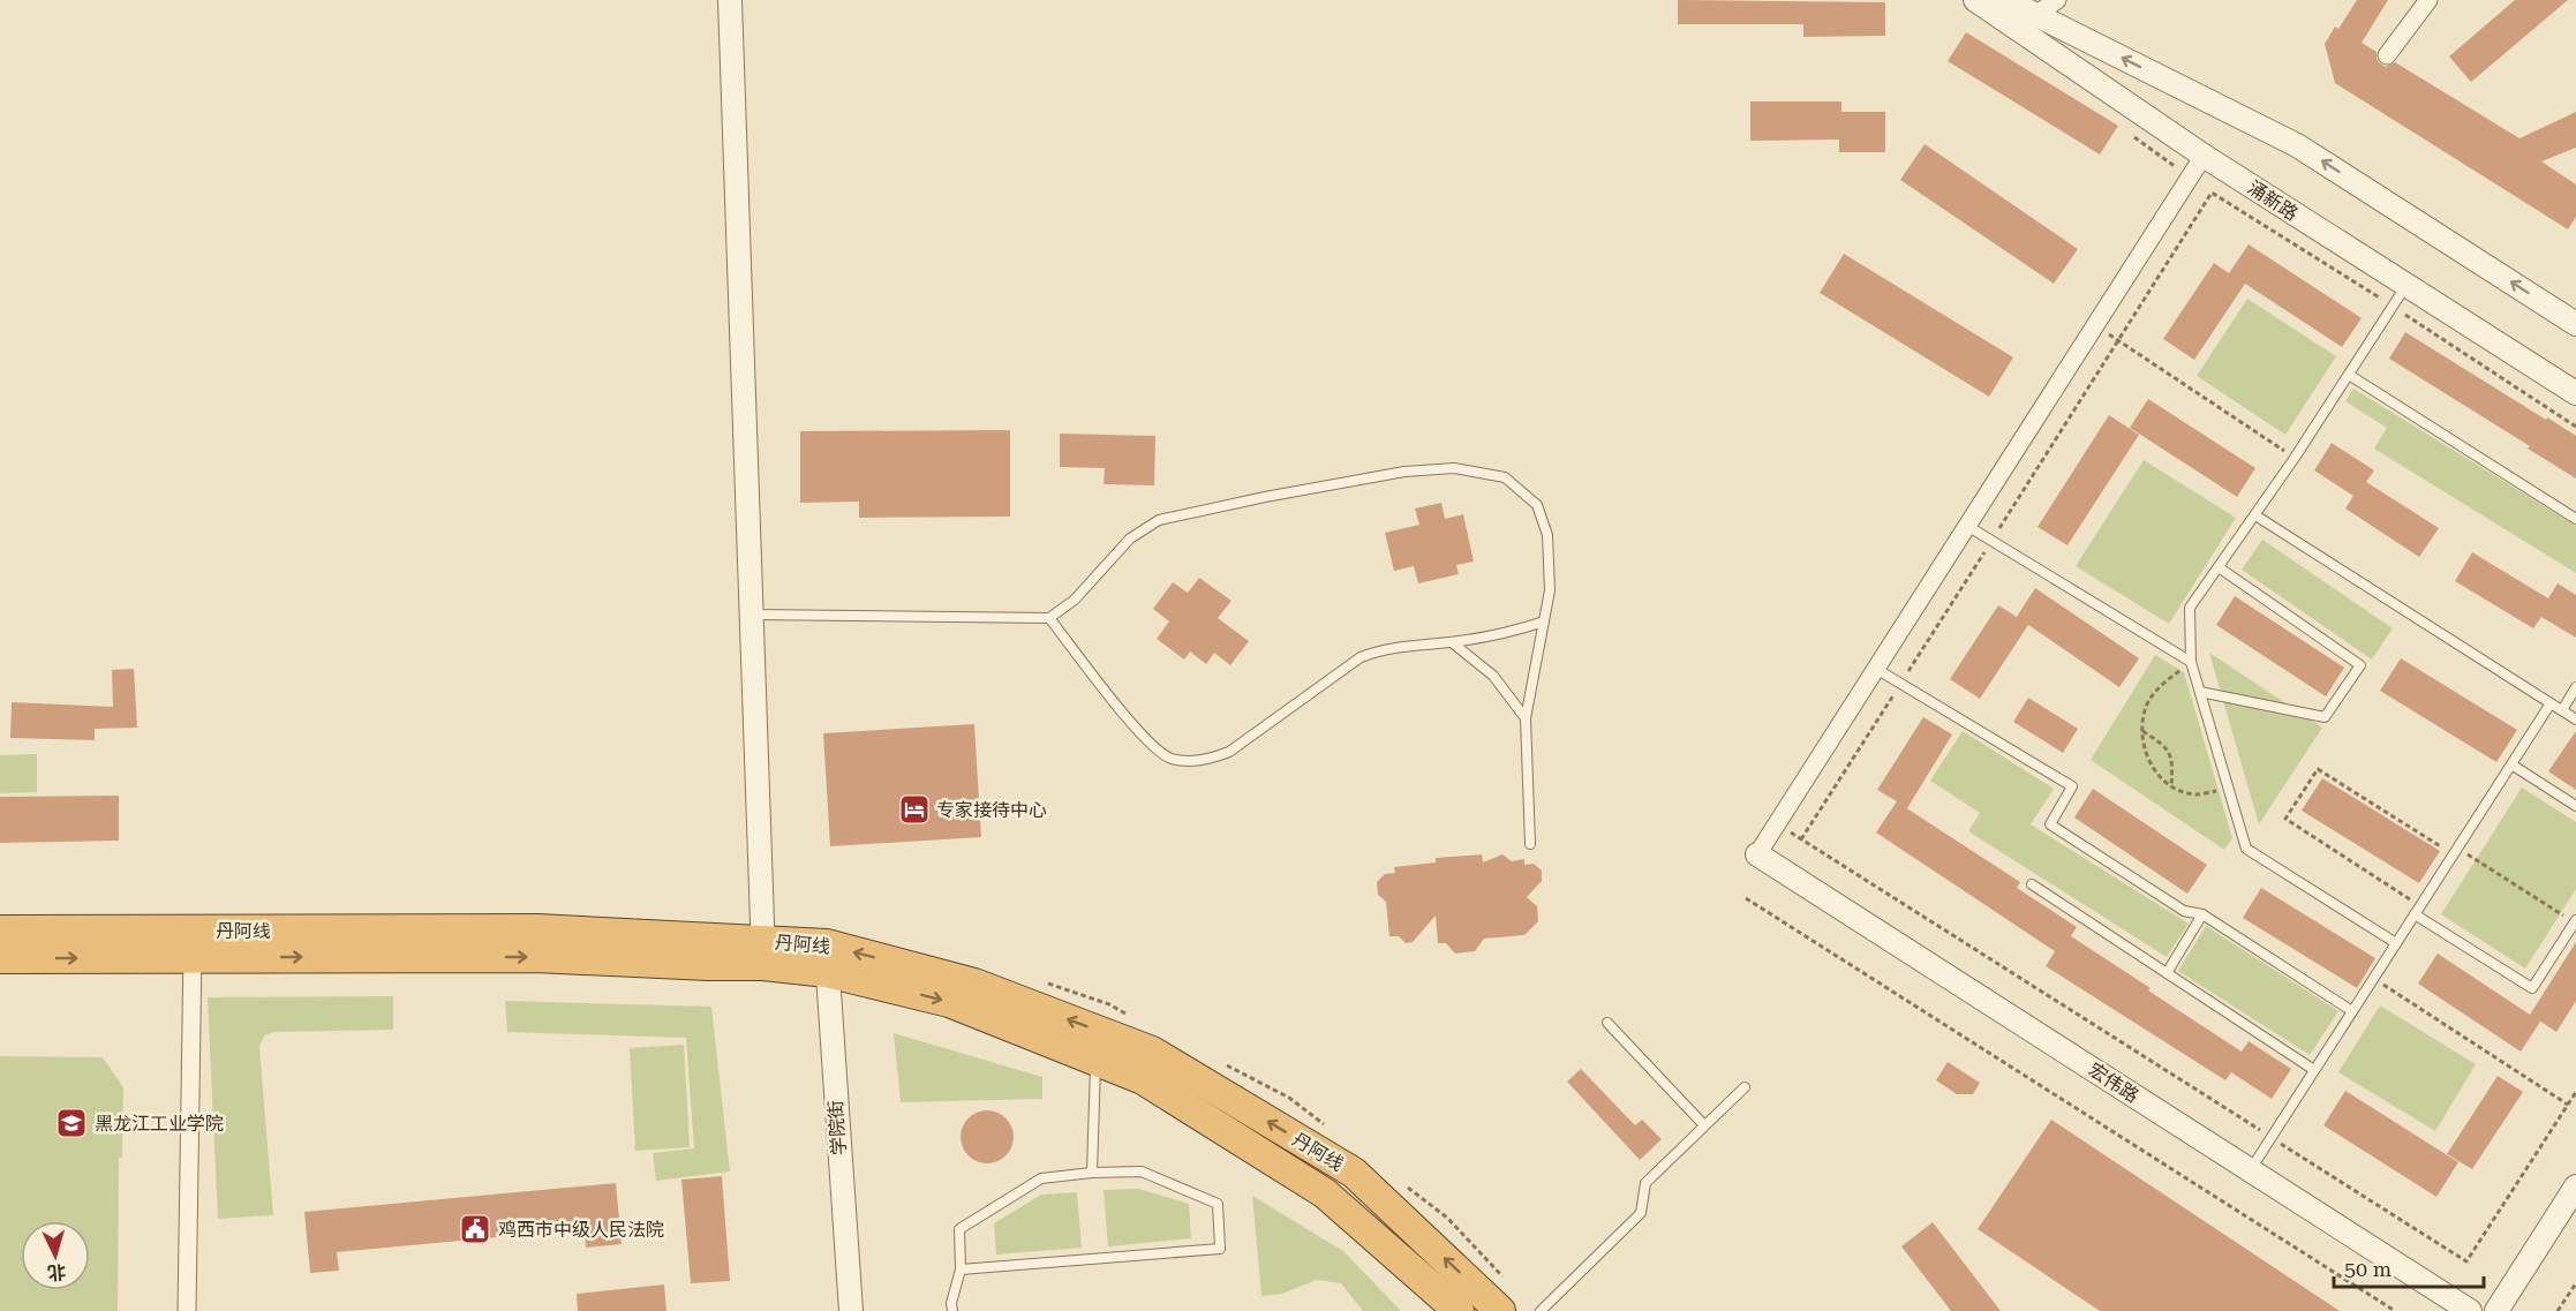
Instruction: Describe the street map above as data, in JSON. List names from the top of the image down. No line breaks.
{"streets":{"highway":["丹阿线"],"street":["涌新路","宏伟路","学院街"]},"crossings":[["丹阿线","学院街"]],"places":{"hotel":["专家接待中心"],"school or university":["黑龙江工业学院"],"public building":["鸡西市中级人民法院"]},"scale_bar":"50 m","north":"bottom"}
